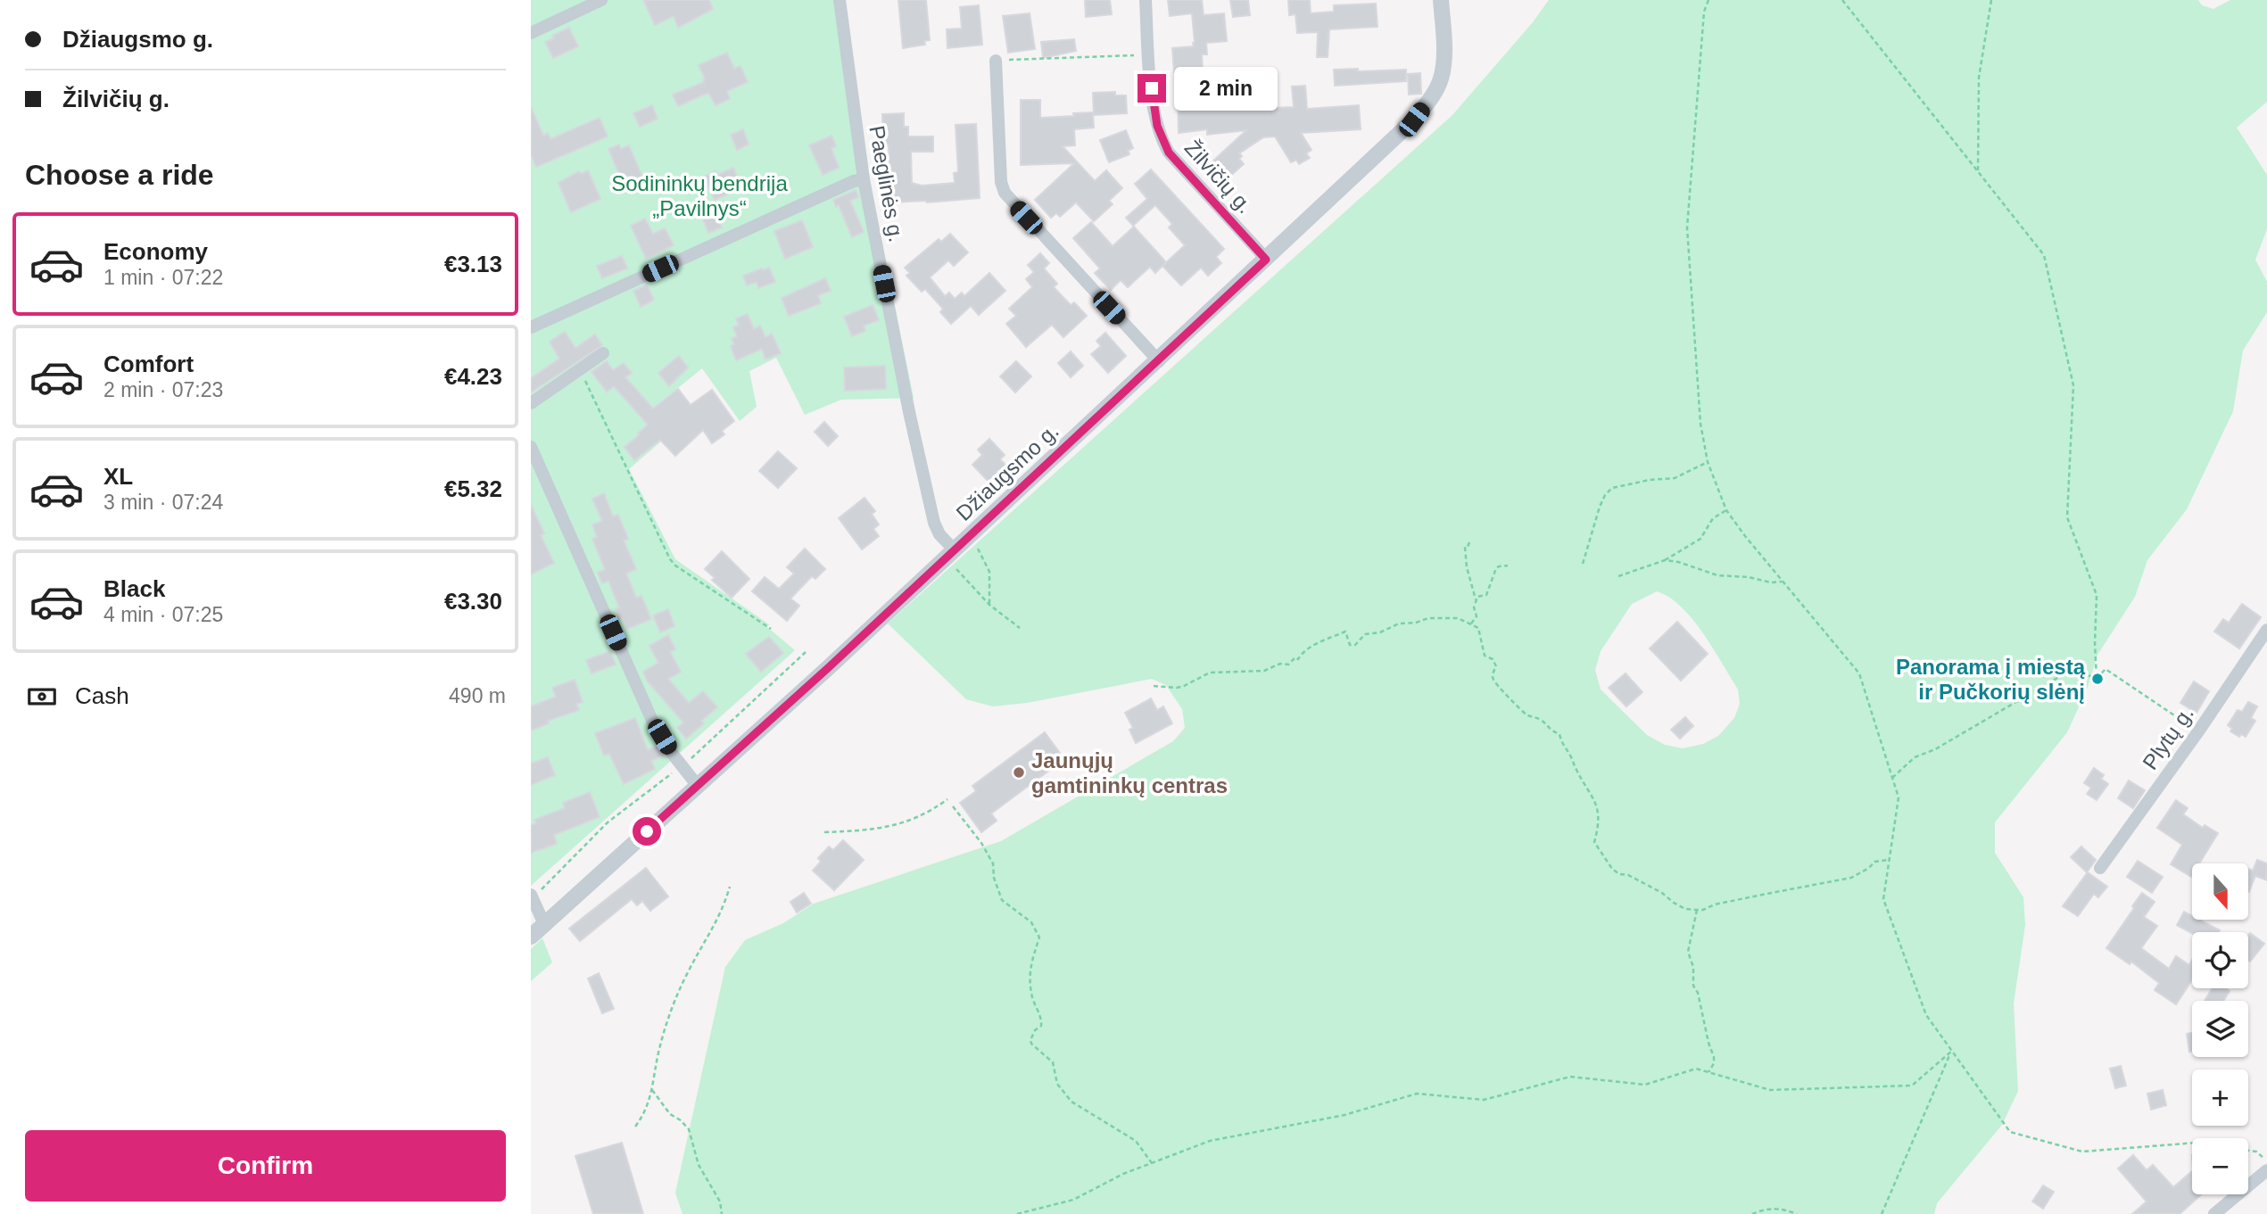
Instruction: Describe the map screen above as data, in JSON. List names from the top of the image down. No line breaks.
{"streets":{"street":["Žilvičių g.","Paeglinės g.","Džiaugsmo g.","Plytų g."]},"crossings":[["Žilvičių g.","Džiaugsmo g."],["Paeglinės g.","Džiaugsmo g."]],"parks":["Sodininkų bendrija „Pavilnys“"],"places":["Panorama į miestą ir Pučkorių slėnį","Jaunųjų gamtininkų centras"],"north":"bottom","page":{"banner":["Džiaugsmo g.","Žilvičių g."],"bubble":"2 min","heading":"Choose a ride","list":[{"name":"Economy","note":"1 min · 07:22","value":"€3.13"},{"name":"Comfort","note":"2 min · 07:23","value":"€4.23"},{"name":"XL","note":"3 min · 07:24","value":"€5.32"},{"name":"Black","note":"4 min · 07:25","value":"€3.30"}],"pay":["Cash","490 m"],"map_buttons":["+","−"],"buttons":"Confirm"}}
